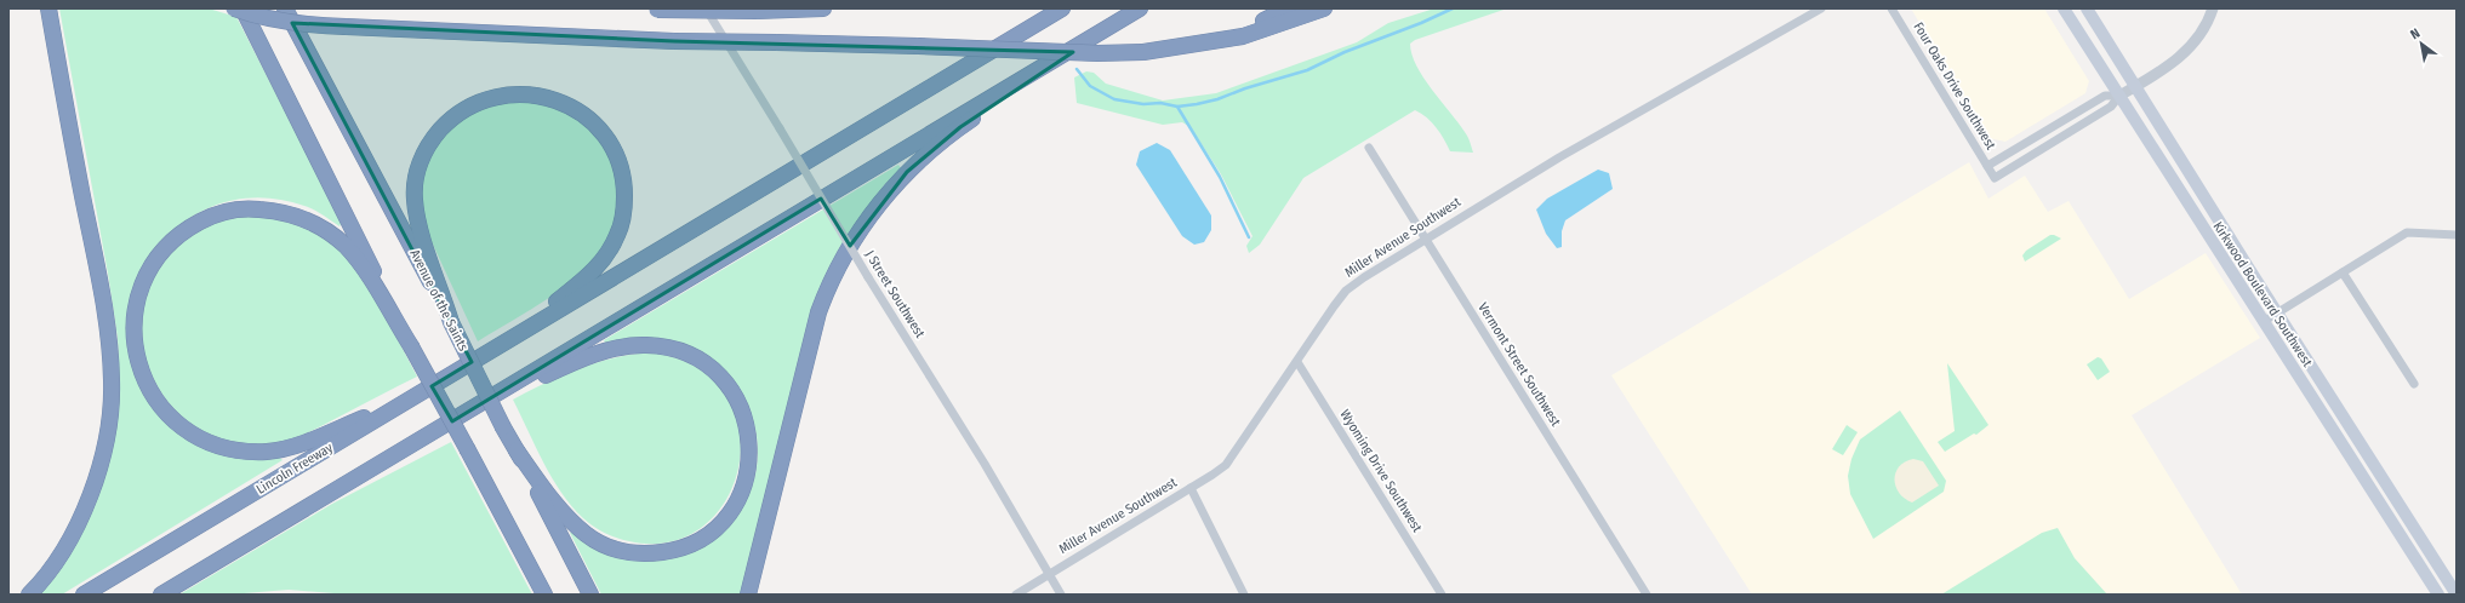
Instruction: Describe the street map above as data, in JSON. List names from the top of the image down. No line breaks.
{"streets":{"highway":["Avenue of the Saints","Lincoln Freeway"],"main road":["Kirkwood Boulevard Southwest"],"street":["Four Oaks Drive Southwest","Miller Avenue Southwest","J Street Southwest","Vermont Street Southwest","Wyoming Drive Southwest"]},"crossings":[["Four Oaks Drive Southwest","Kirkwood Boulevard Southwest"],["Miller Avenue Southwest","J Street Southwest"],["Miller Avenue Southwest","Vermont Street Southwest"],["Miller Avenue Southwest","Wyoming Drive Southwest"]],"north":"top left"}
